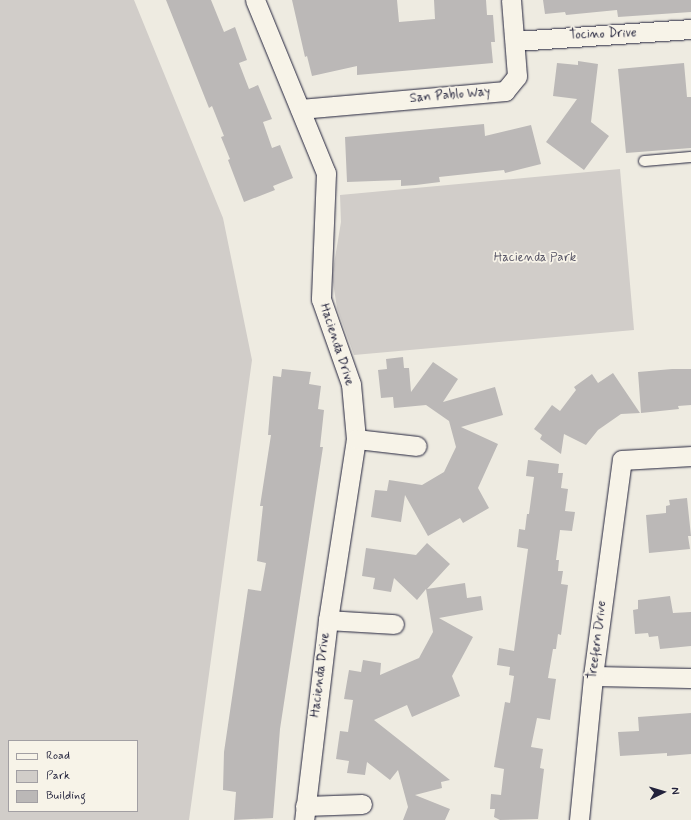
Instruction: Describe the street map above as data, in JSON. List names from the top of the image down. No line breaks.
{"streets":{"street":["Tocino Drive","San Pablo Way","Hacienda Drive","Treefern Drive"]},"crossings":[["Tocino Drive","San Pablo Way"],["San Pablo Way","Hacienda Drive"]],"parks":["Hacienda Park"],"legend":["Road","Park","Building"],"north":"right"}
